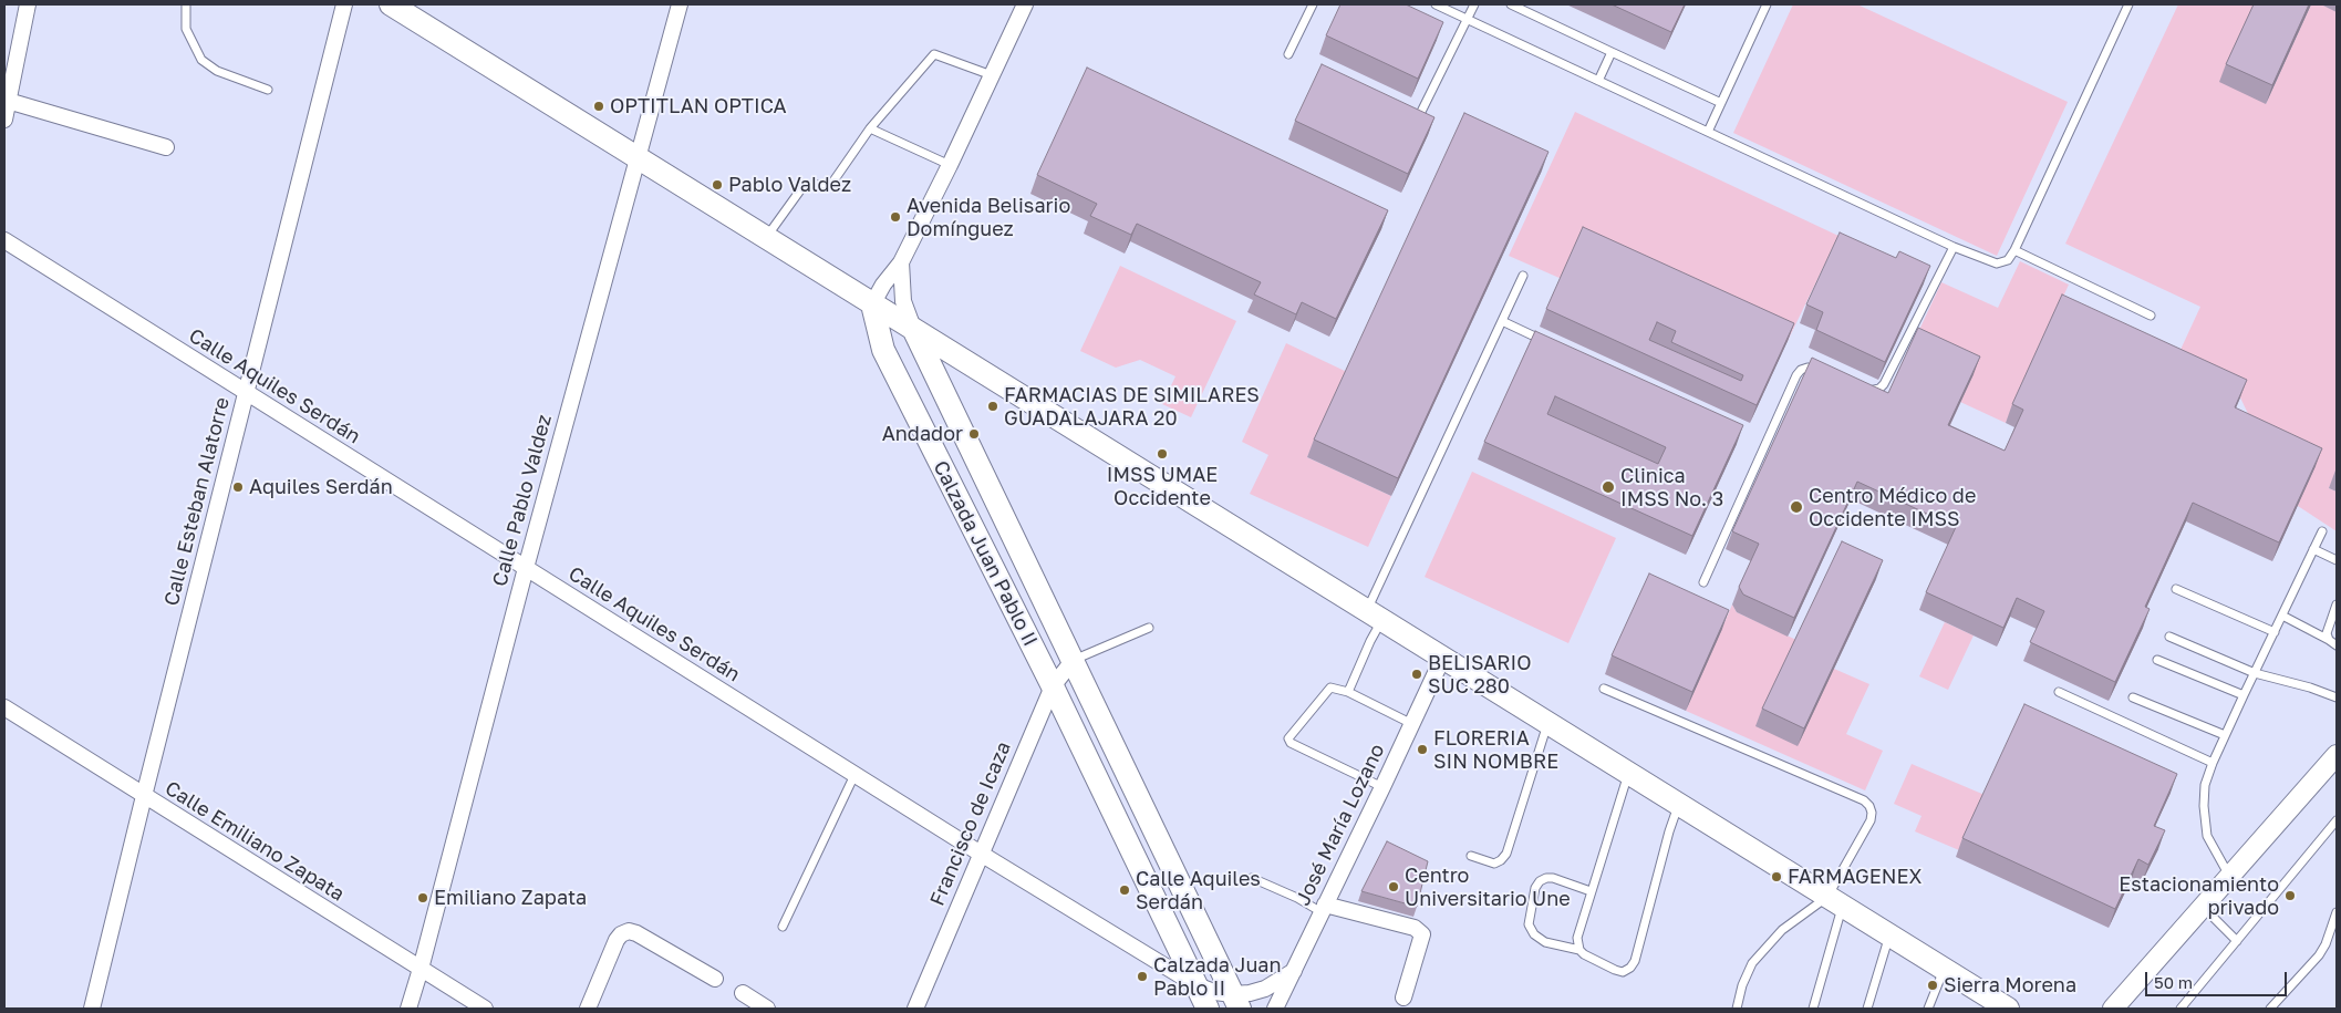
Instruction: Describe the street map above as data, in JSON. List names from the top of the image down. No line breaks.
{"streets":{"main road":["Calzada Juan Pablo II"],"street":["Calle Aquiles Serdán","Calle Pablo Valdez","Calle Esteban Alatorre","Francisco de Icaza","José María Lozano","Calle Emiliano Zapata"]},"crossings":[["Calle Aquiles Serdán","Calle Pablo Valdez"],["Calle Aquiles Serdán","Calle Esteban Alatorre"],["Calle Aquiles Serdán","Calzada Juan Pablo II"],["Calle Aquiles Serdán","Francisco de Icaza"],["Calle Aquiles Serdán","José María Lozano"],["Calle Pablo Valdez","Calle Emiliano Zapata"],["Calle Esteban Alatorre","Calle Emiliano Zapata"],["Calzada Juan Pablo II","Francisco de Icaza"]],"places":["OPTITLAN OPTICA","Pablo Valdez","Avenida Belisario Domínguez","FARMACIAS DE SIMILARES GUADALAJARA 20","Andador","IMSS UMAE Occidente","Aquiles Serdán","Clinica IMSS No. 3","Centro Médico de Occidente IMSS","BELISARIO SUC 280","FLORERIA SIN NOMBRE","FARMAGENEX","Centro Universitario Une","Calle Aquiles Serdán","Estacionamiento privado","Emiliano Zapata","Calzada Juan Pablo II","Sierra Morena"],"scale_bar":"50 m"}
